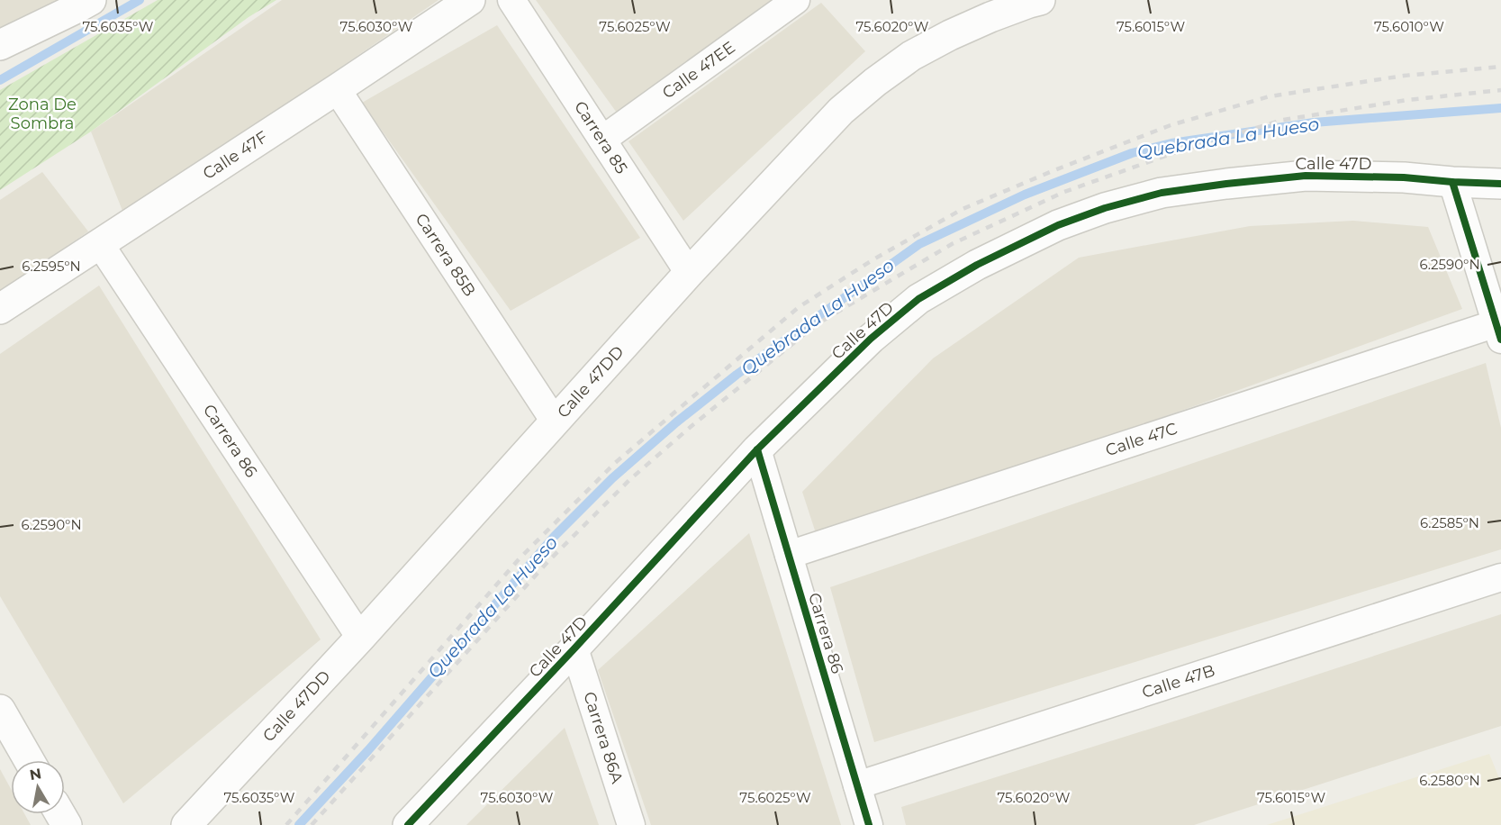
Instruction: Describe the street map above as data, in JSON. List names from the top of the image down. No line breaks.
{"streets":{"street":["Calle 47EE","Carrera 85","Calle 47F","Calle 47D","Carrera 85B","Calle 47DD","Calle 47C","Carrera 86","Calle 47B","Carrera 86A"]},"crossings":[["Calle 47EE","Carrera 85"],["Carrera 85","Calle 47DD"],["Calle 47F","Carrera 85B"],["Calle 47F","Carrera 86"],["Calle 47D","Carrera 86"],["Calle 47D","Carrera 86A"],["Carrera 85B","Calle 47DD"],["Calle 47DD","Carrera 86"],["Calle 47C","Carrera 86"],["Carrera 86","Calle 47B"]],"water":["Quebrada La Hueso"],"parks":["Zona De Sombra"],"north":"top","coordinates":["75.6035°W","75.6030°W","75.6025°W","75.6020°W","75.6015°W","75.6010°W","6.2590°N","6.2595°N","6.2585°N","6.2580°N"]}
